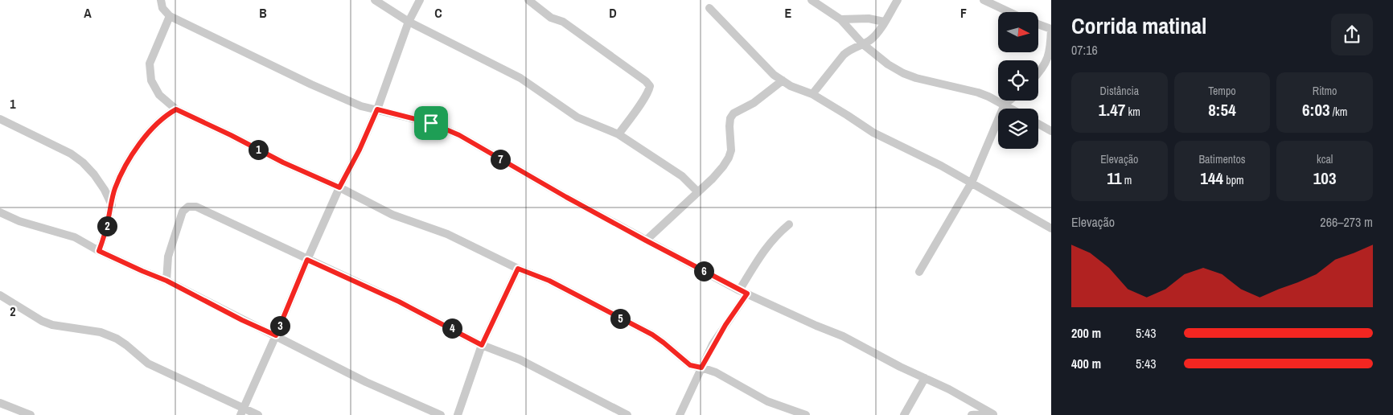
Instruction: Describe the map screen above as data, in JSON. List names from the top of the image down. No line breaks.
{"north":"right","page":{"heading":["Corrida matinal","07:16"],"stats":[["Distância","1.47 km"],["Tempo","8:54"],["Ritmo","6:03 /km"],["Elevação","11 m"],["Batimentos","144 bpm"],["kcal","103"]],"pins":["1","7","2","6","5","3","4"],"chart":["Elevação","266–273 m"],"list":[{"name":"200 m","note":"5:43"},{"name":"400 m","note":"5:43"}]},"grid":{"columns":["A","B","C","D","E","F"],"rows":["1","2"]}}
